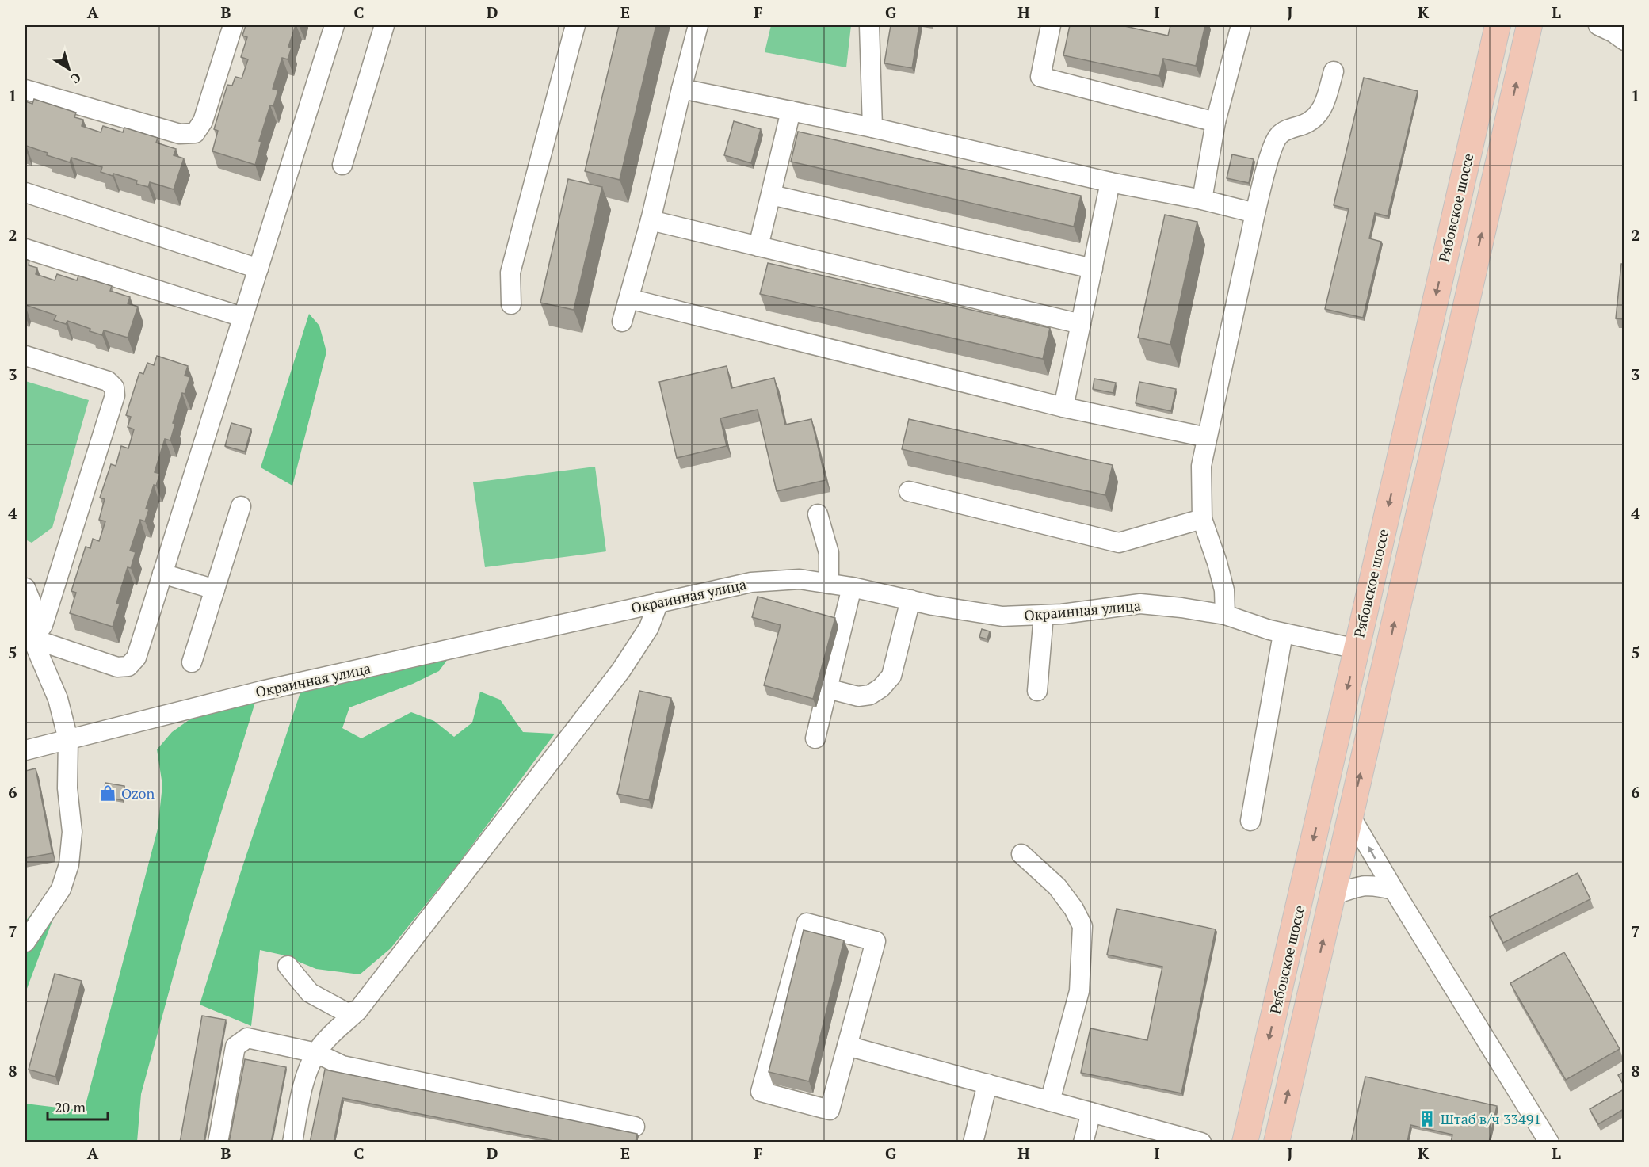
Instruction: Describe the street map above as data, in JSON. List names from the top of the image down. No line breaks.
{"streets":{"main road":["Рябовское шоссе"],"street":["Окраинная улица"]},"crossings":[["Рябовское шоссе","Окраинная улица"]],"places":{"shop":["Ozon"],"building":["Штаб в/ч 33491"]},"scale_bar":"20 m","north":"bottom right","grid":{"columns":["A","B","C","D","E","F","G","H","I","J","K","L"],"rows":["1","2","3","4","5","6","7","8"]}}
